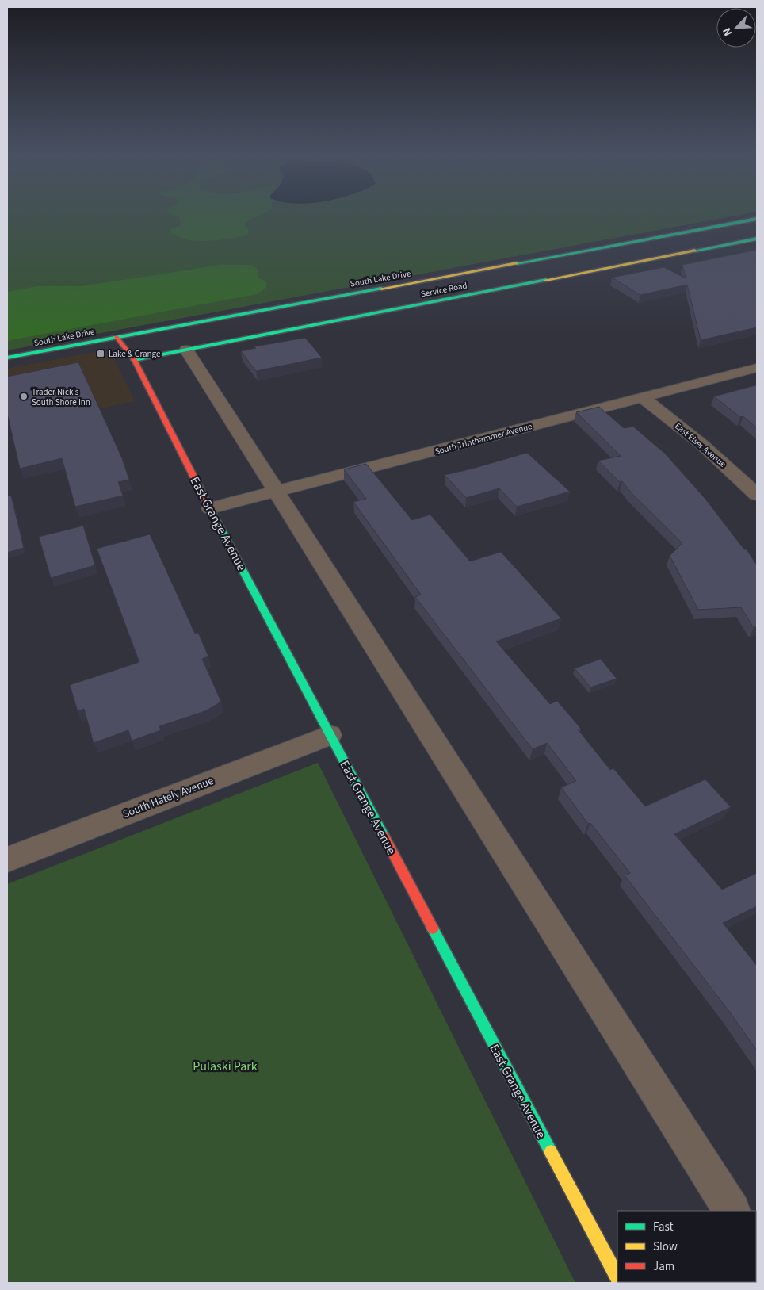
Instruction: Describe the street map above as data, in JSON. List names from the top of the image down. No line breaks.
{"streets":{"street":["South Lake Drive","Service Road","South Trinthammer Avenue","East Elser Avenue","East Grange Avenue","South Hately Avenue"]},"crossings":[["South Lake Drive","East Grange Avenue"],["Service Road","East Grange Avenue"],["South Trinthammer Avenue","East Elser Avenue"],["South Trinthammer Avenue","East Grange Avenue"],["East Grange Avenue","South Hately Avenue"]],"parks":["Pulaski Park"],"places":{"transit":["Lake & Grange"],"other":["Trader Nick's South Shore Inn"]},"legend":["Fast","Slow","Jam"],"north":"bottom left"}
